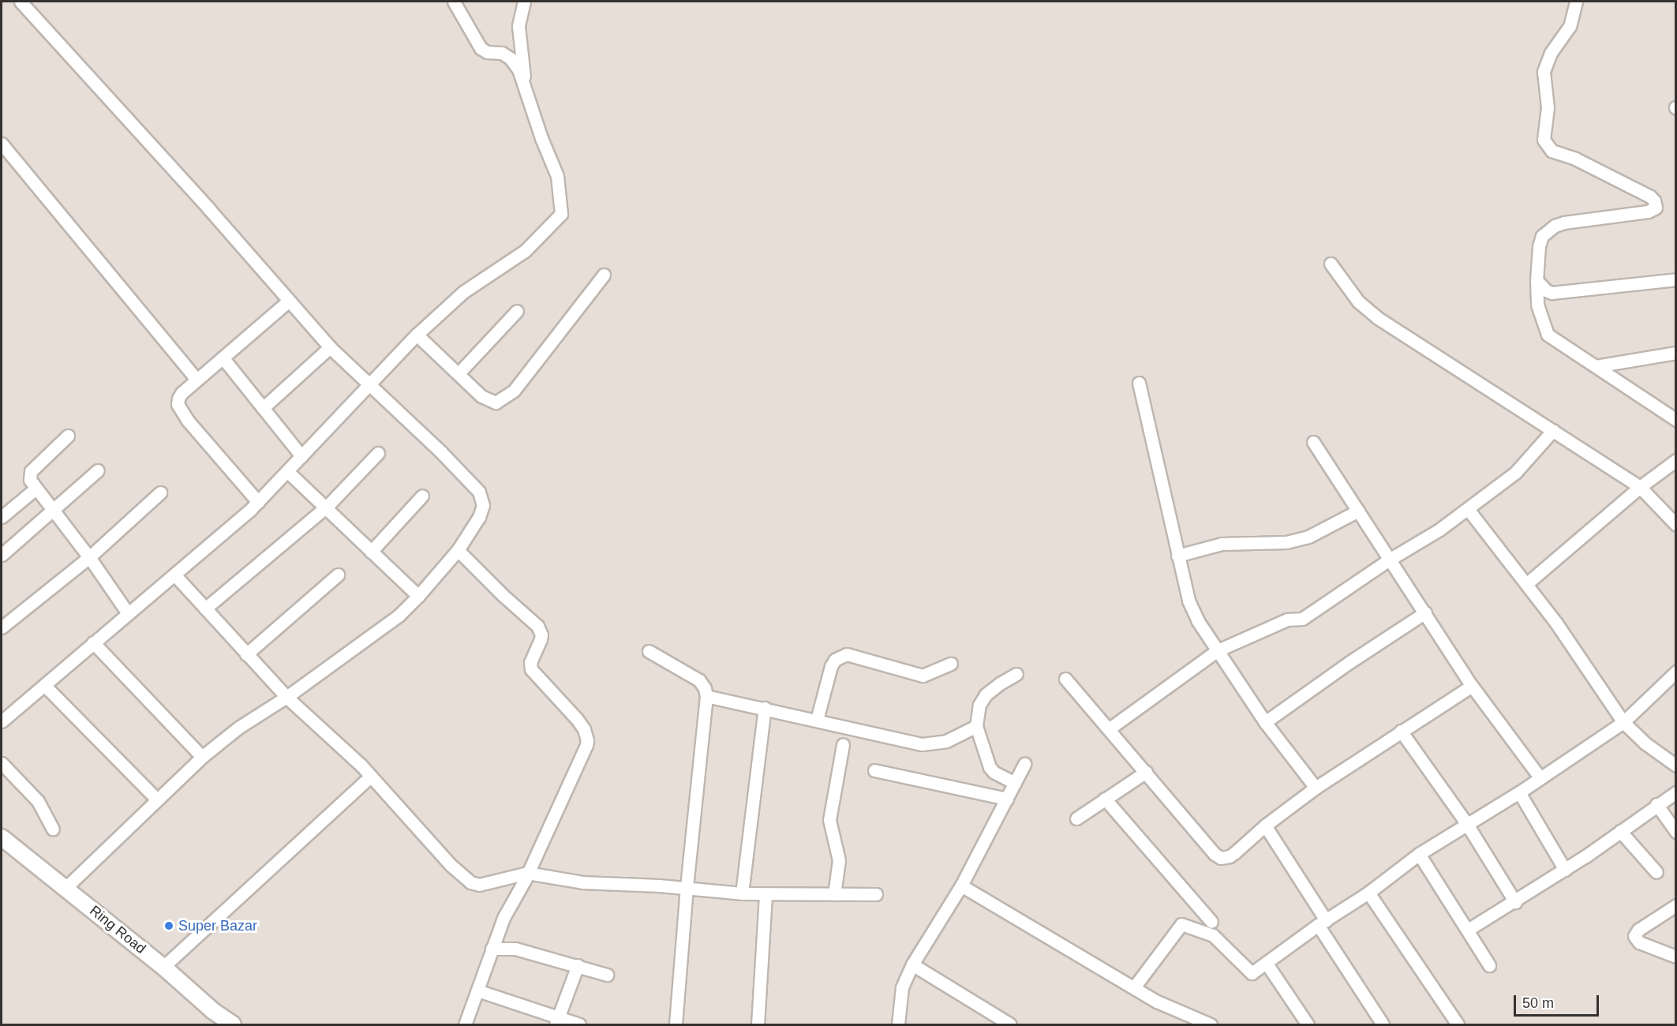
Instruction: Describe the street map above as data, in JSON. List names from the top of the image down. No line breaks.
{"streets":{"main road":["Ring Road"]},"places":["Super Bazar"],"scale_bar":"50 m"}
